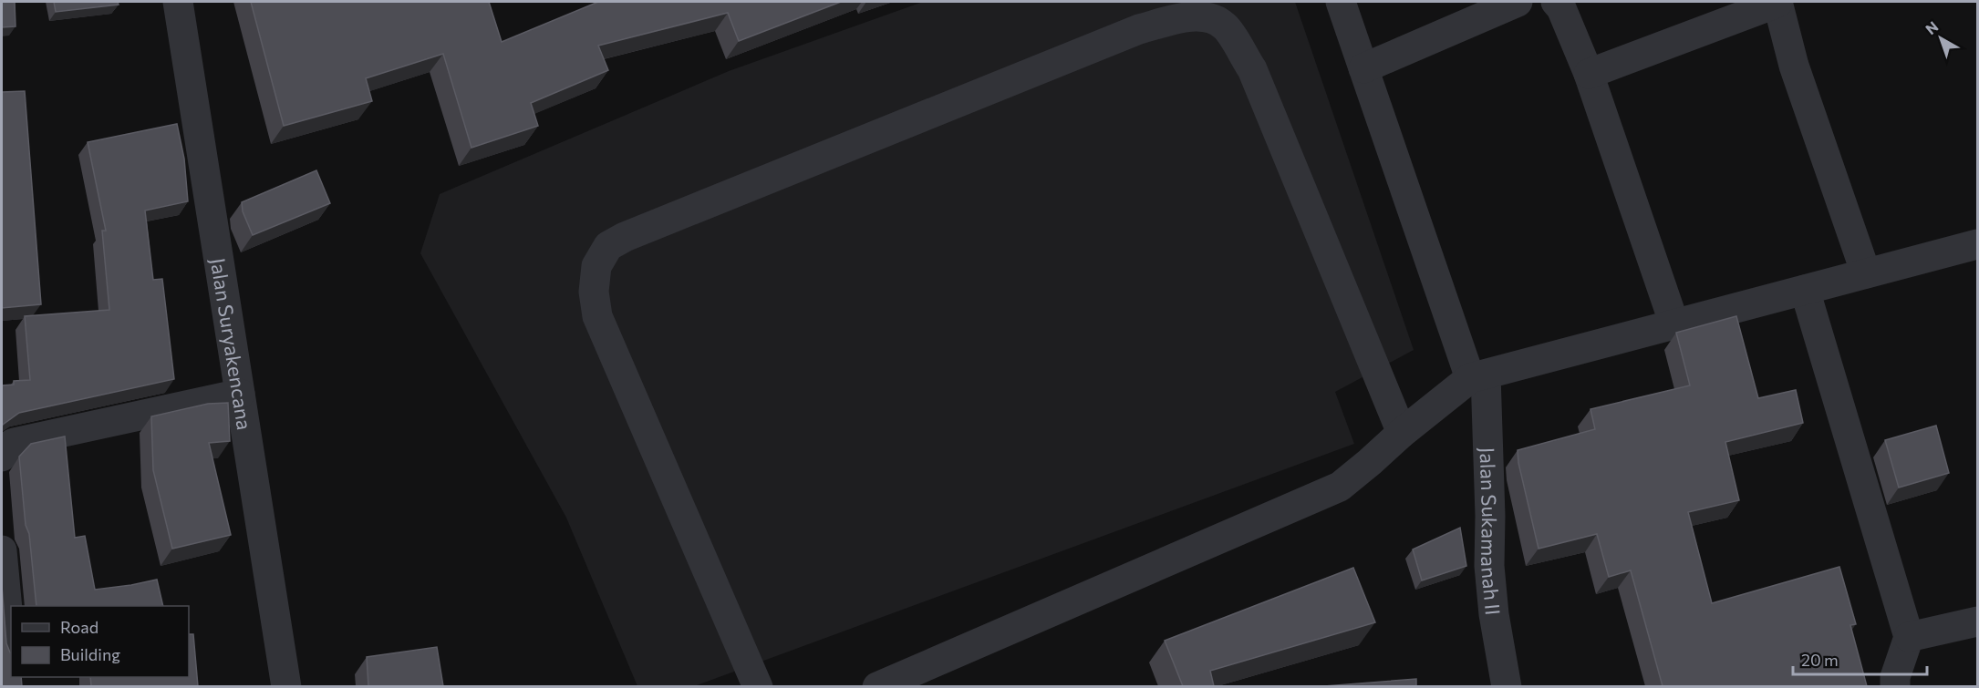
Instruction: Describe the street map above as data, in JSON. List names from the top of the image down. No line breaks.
{"streets":{"street":["Jalan Suryakencana","Jalan Sukamanah II"]},"legend":["Road","Building"],"scale_bar":"20 m","north":"top left"}
